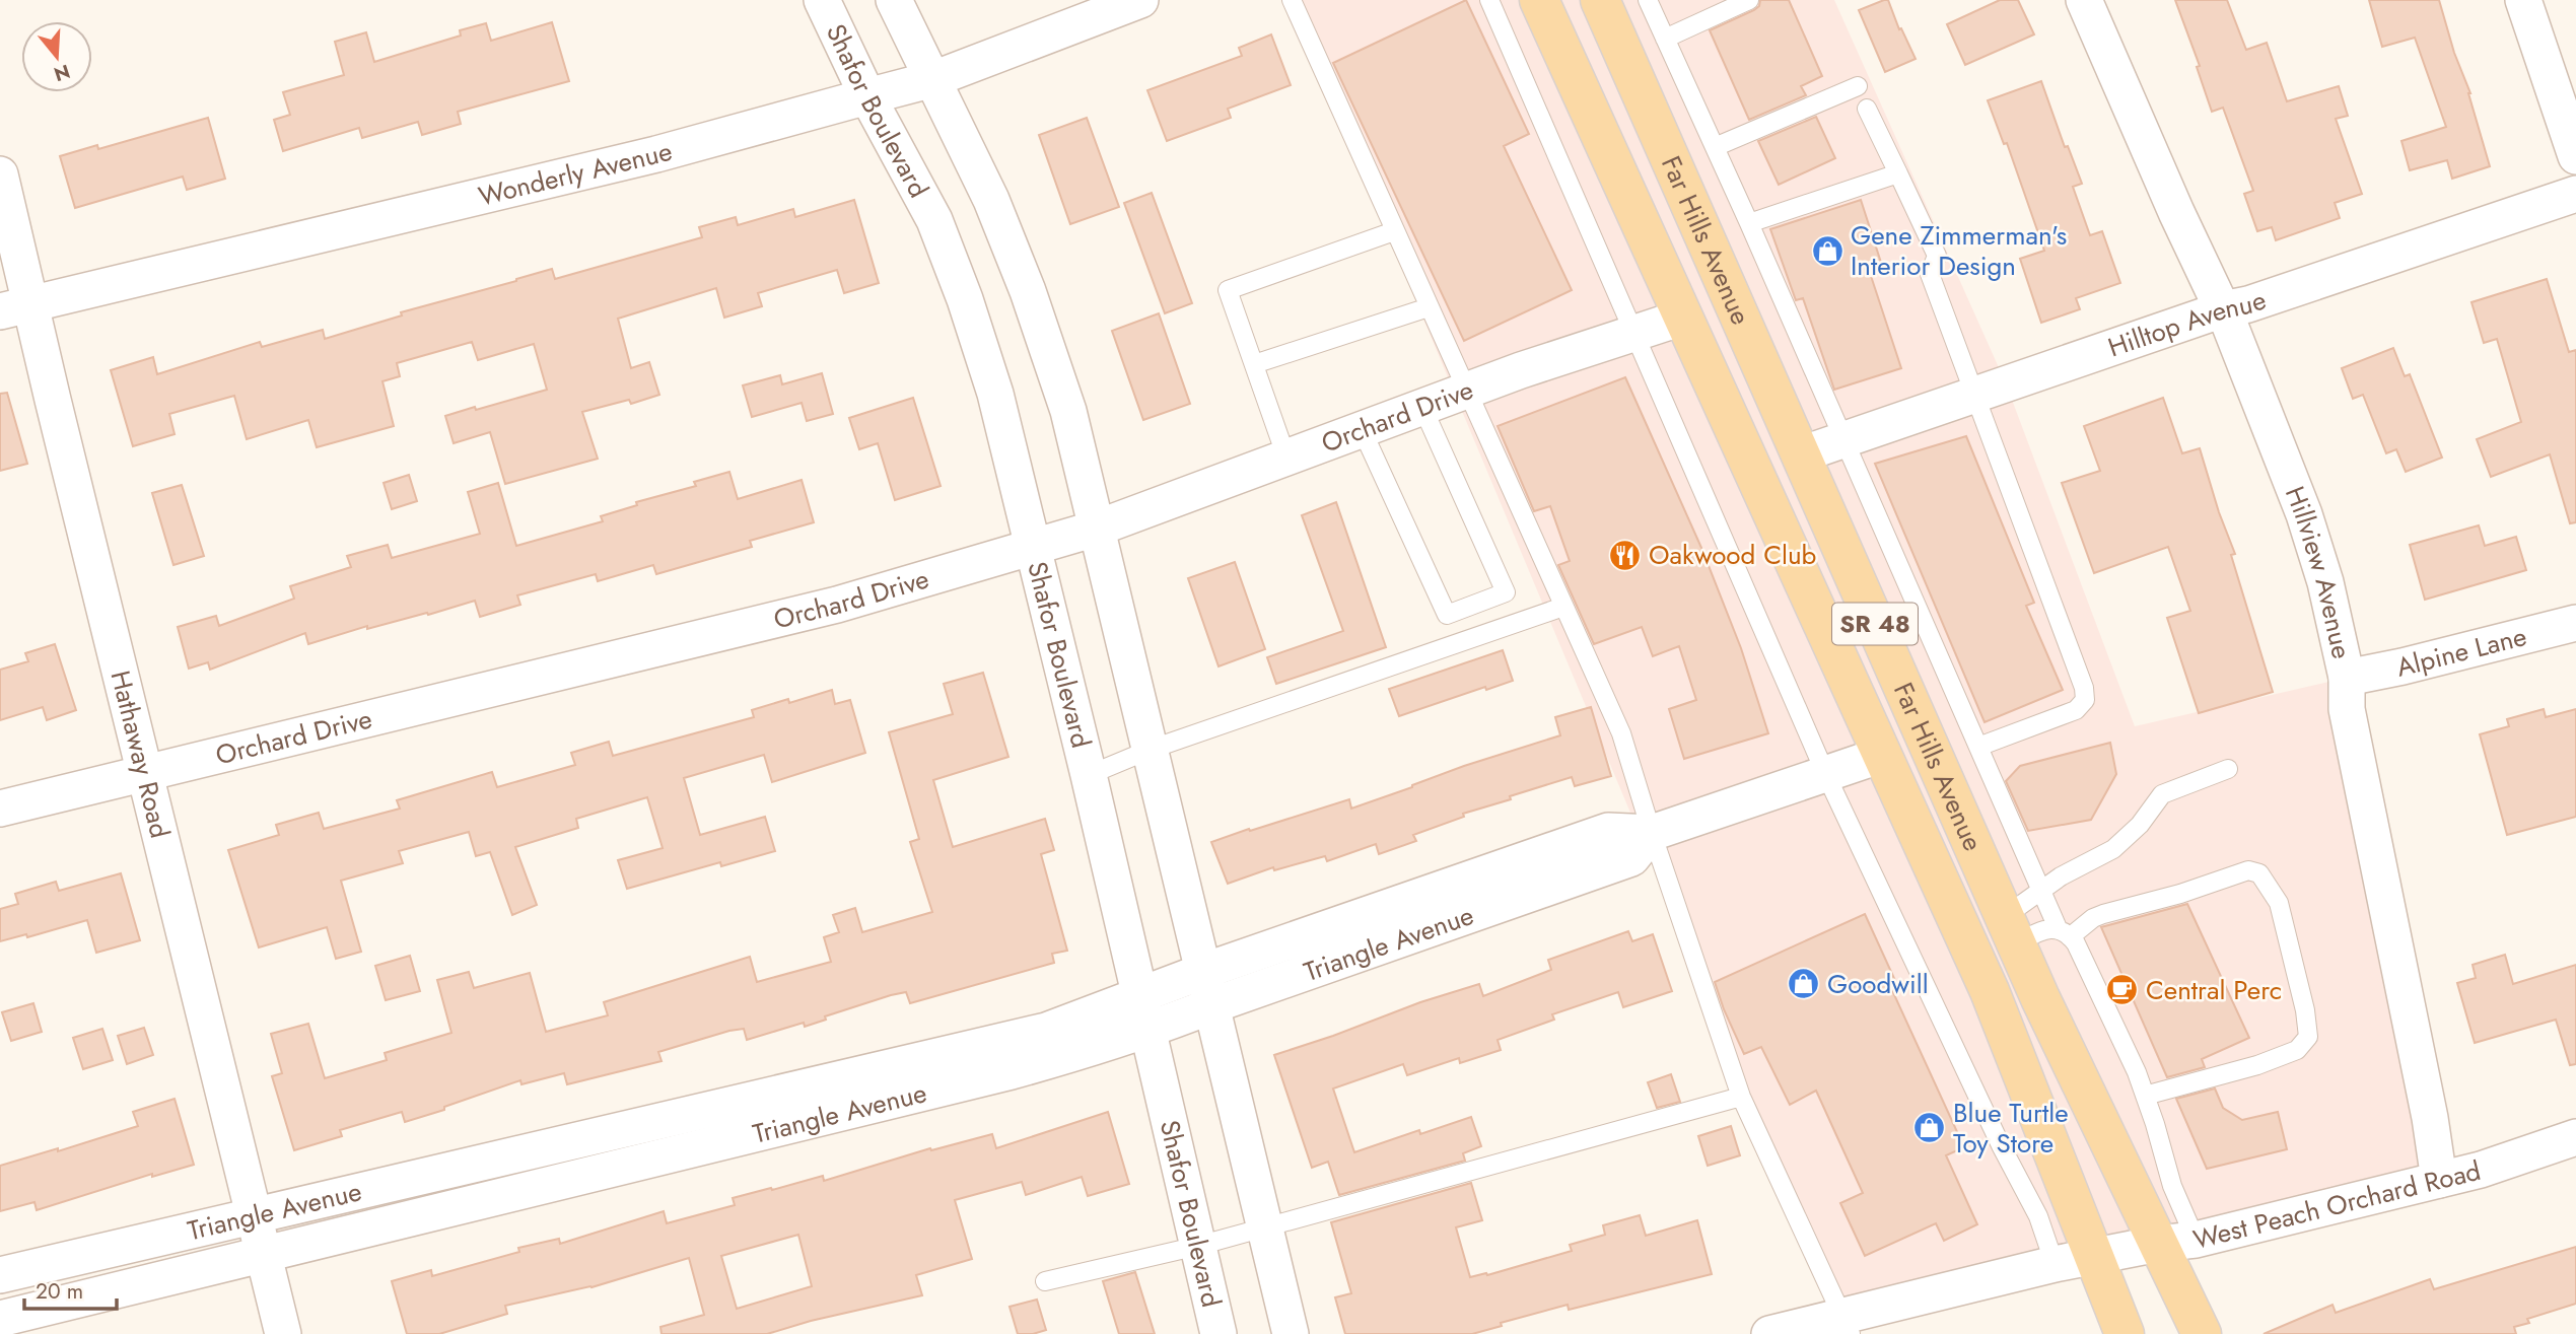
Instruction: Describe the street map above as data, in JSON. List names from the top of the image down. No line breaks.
{"streets":{"main road":["Far Hills Avenue","SR 48"],"street":["Shafor Boulevard","Wonderly Avenue","Hilltop Avenue","Orchard Drive","Hillview Avenue","Alpine Lane","Hathaway Road","Triangle Avenue","West Peach Orchard Road"]},"crossings":[["Shafor Boulevard","Wonderly Avenue"],["Shafor Boulevard","Orchard Drive"],["Shafor Boulevard","Triangle Avenue"],["Wonderly Avenue","Hathaway Road"],["Far Hills Avenue","Hilltop Avenue"],["Far Hills Avenue","Orchard Drive"],["Far Hills Avenue","Triangle Avenue"],["Far Hills Avenue","West Peach Orchard Road"],["Hilltop Avenue","Hillview Avenue"],["Orchard Drive","Hathaway Road"],["Hillview Avenue","Alpine Lane"],["Hillview Avenue","West Peach Orchard Road"],["Hathaway Road","Triangle Avenue"]],"places":{"shop":["Gene Zimmerman's Interior Design","Goodwill","Blue Turtle Toy Store"],"restaurant":["Oakwood Club"],"cafe":["Central Perc"]},"scale_bar":"20 m","north":"bottom"}
